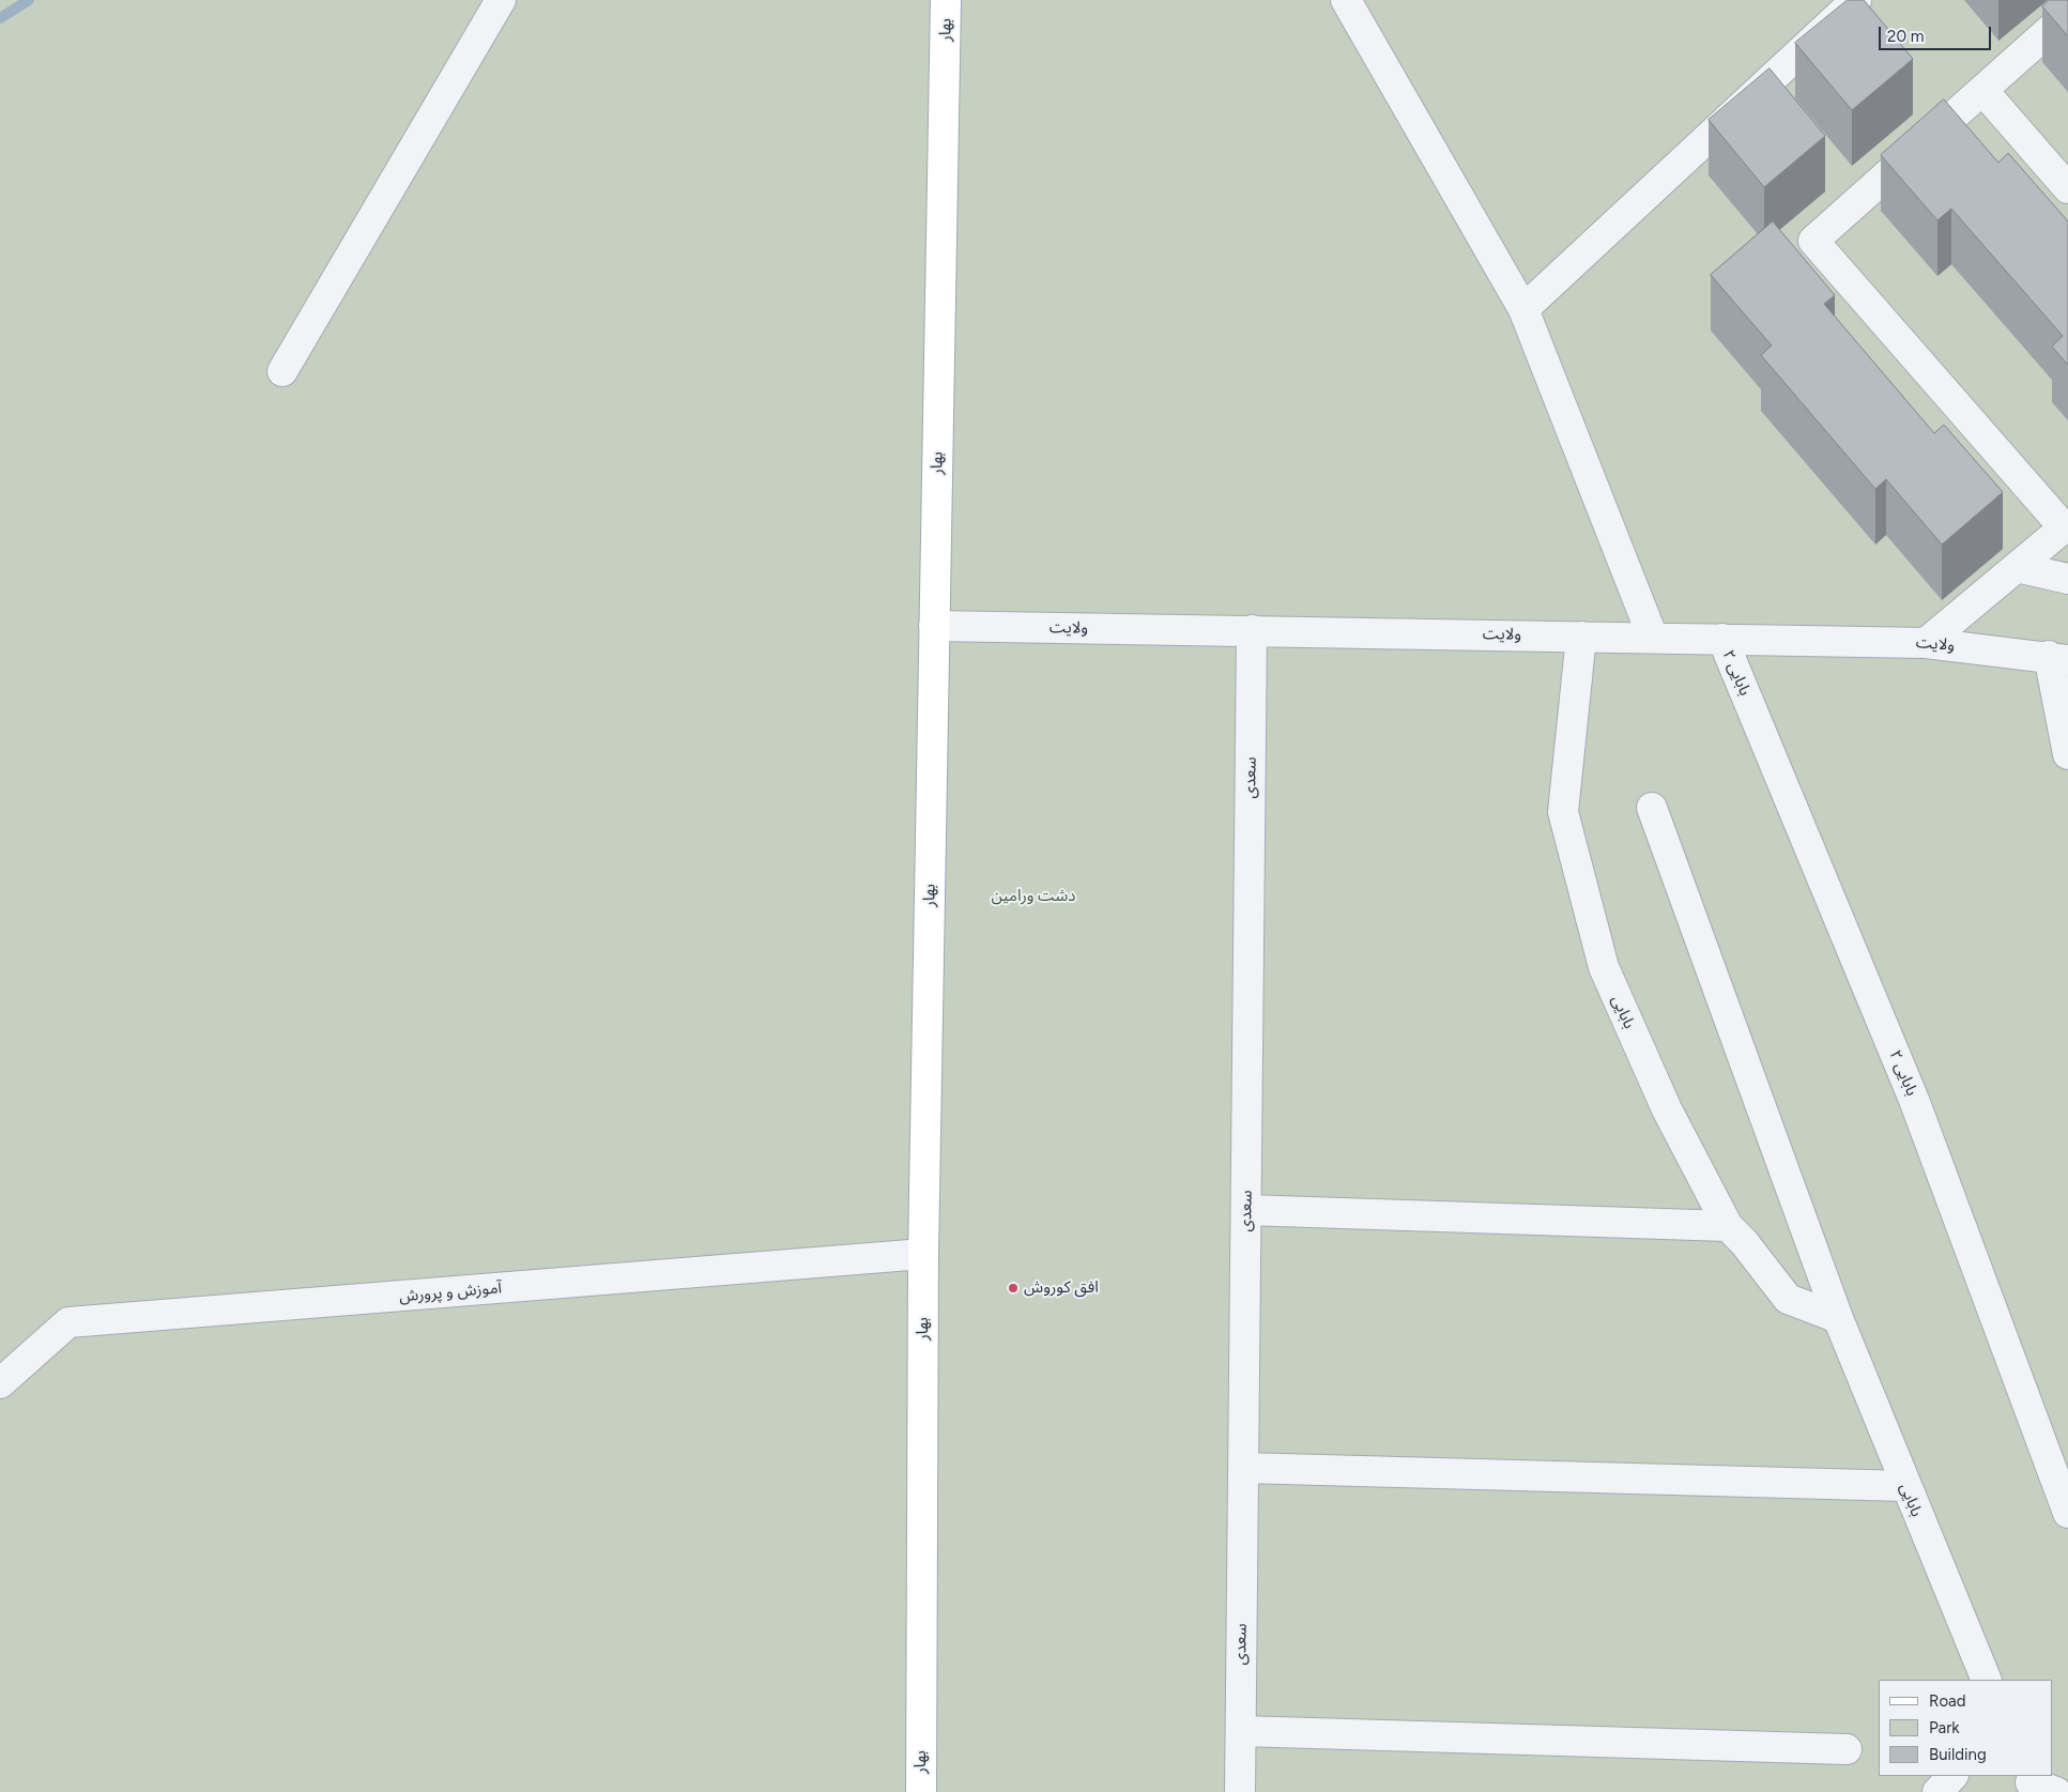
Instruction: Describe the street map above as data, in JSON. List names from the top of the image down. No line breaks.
{"streets":{"main road":["بهار"],"street":["ولایت","بابایی ۲","سعدی","بابایی","آموزش و پرورش"]},"crossings":[["بهار","ولایت"],["بهار","آموزش و پرورش"],["ولایت","بابایی ۲"],["ولایت","سعدی"],["ولایت","بابایی"]],"parks":["دشت ورامین"],"places":["افق کوروش"],"legend":["Road","Park","Building"],"scale_bar":"20 m"}
